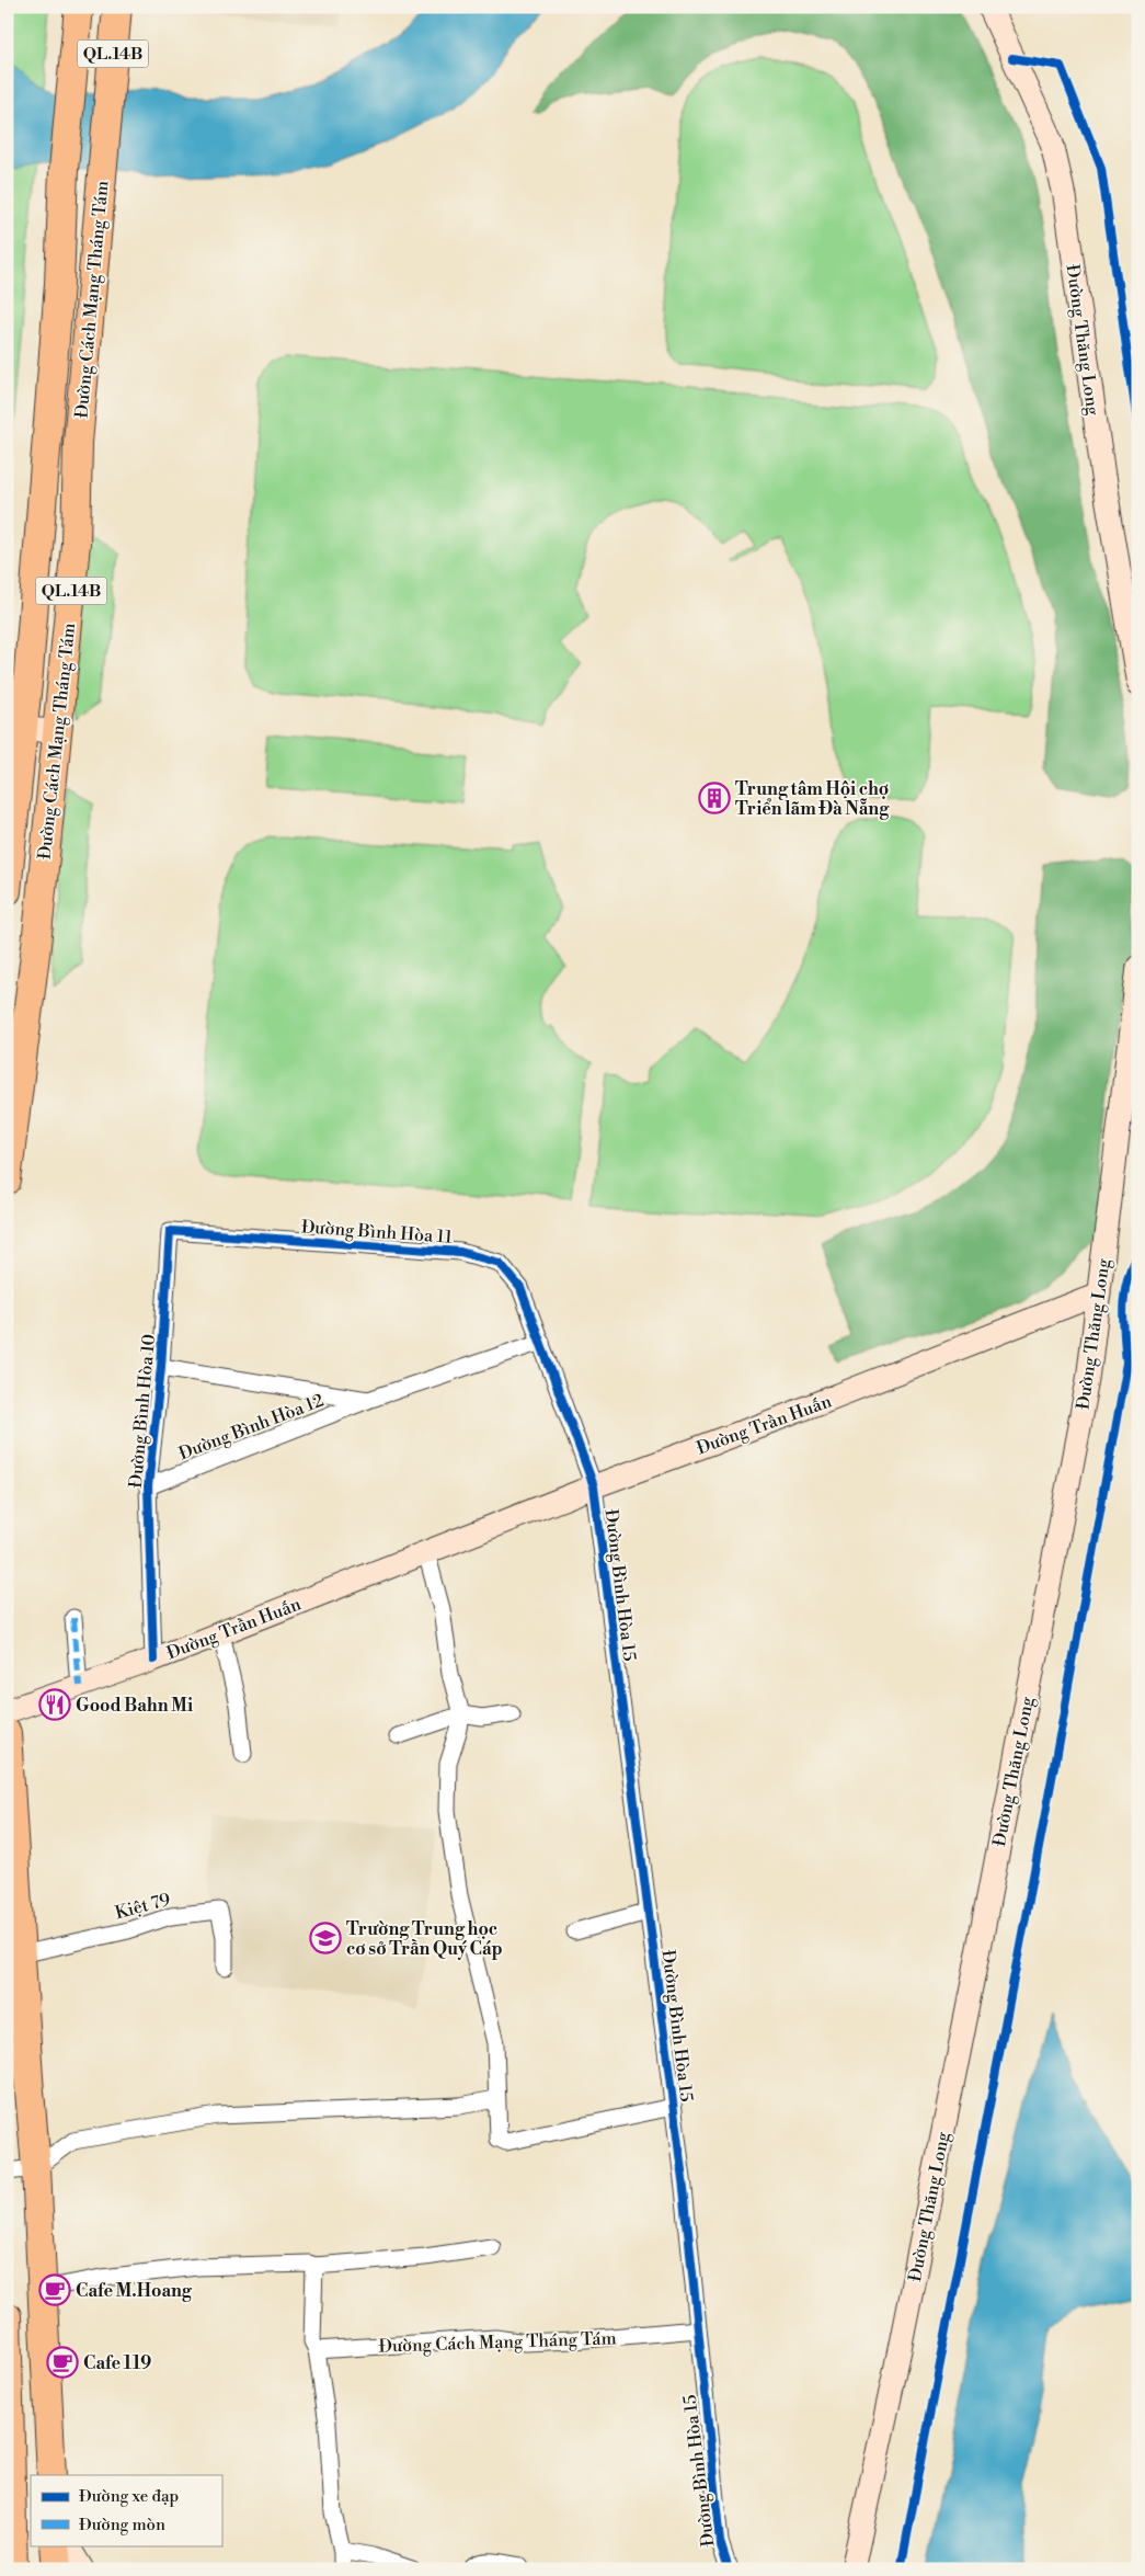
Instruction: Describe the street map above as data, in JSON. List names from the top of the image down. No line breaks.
{"streets":{"highway":["QL.14B","Đường Cách Mạng Tháng Tám"],"street":["Đường Thăng Long","Đường Bình Hòa 11","Đường Bình Hòa 10","Đường Trần Huấn","Đường Bình Hòa 12","Đường Bình Hòa 15","Kiệt 79"]},"crossings":[["Đường Cách Mạng Tháng Tám","Đường Bình Hòa 15"],["Đường Thăng Long","Đường Trần Huấn"],["Đường Bình Hòa 11","Đường Bình Hòa 10"],["Đường Bình Hòa 11","Đường Trần Huấn"],["Đường Bình Hòa 11","Đường Bình Hòa 12"],["Đường Bình Hòa 11","Đường Bình Hòa 15"],["Đường Bình Hòa 10","Đường Trần Huấn"],["Đường Bình Hòa 10","Đường Bình Hòa 12"],["Đường Trần Huấn","Đường Bình Hòa 15"]],"places":{"building":["Trung tâm Hội chợ Triển lãm Đà Nẵng"],"restaurant":["Good Bahn Mi"],"school or university":["Trường Trung học cơ sở Trần Quý Cáp"],"cafe":["Cafe M.Hoang","Cafe 119"]},"legend":["Đường xe đạp","Đường mòn"]}
